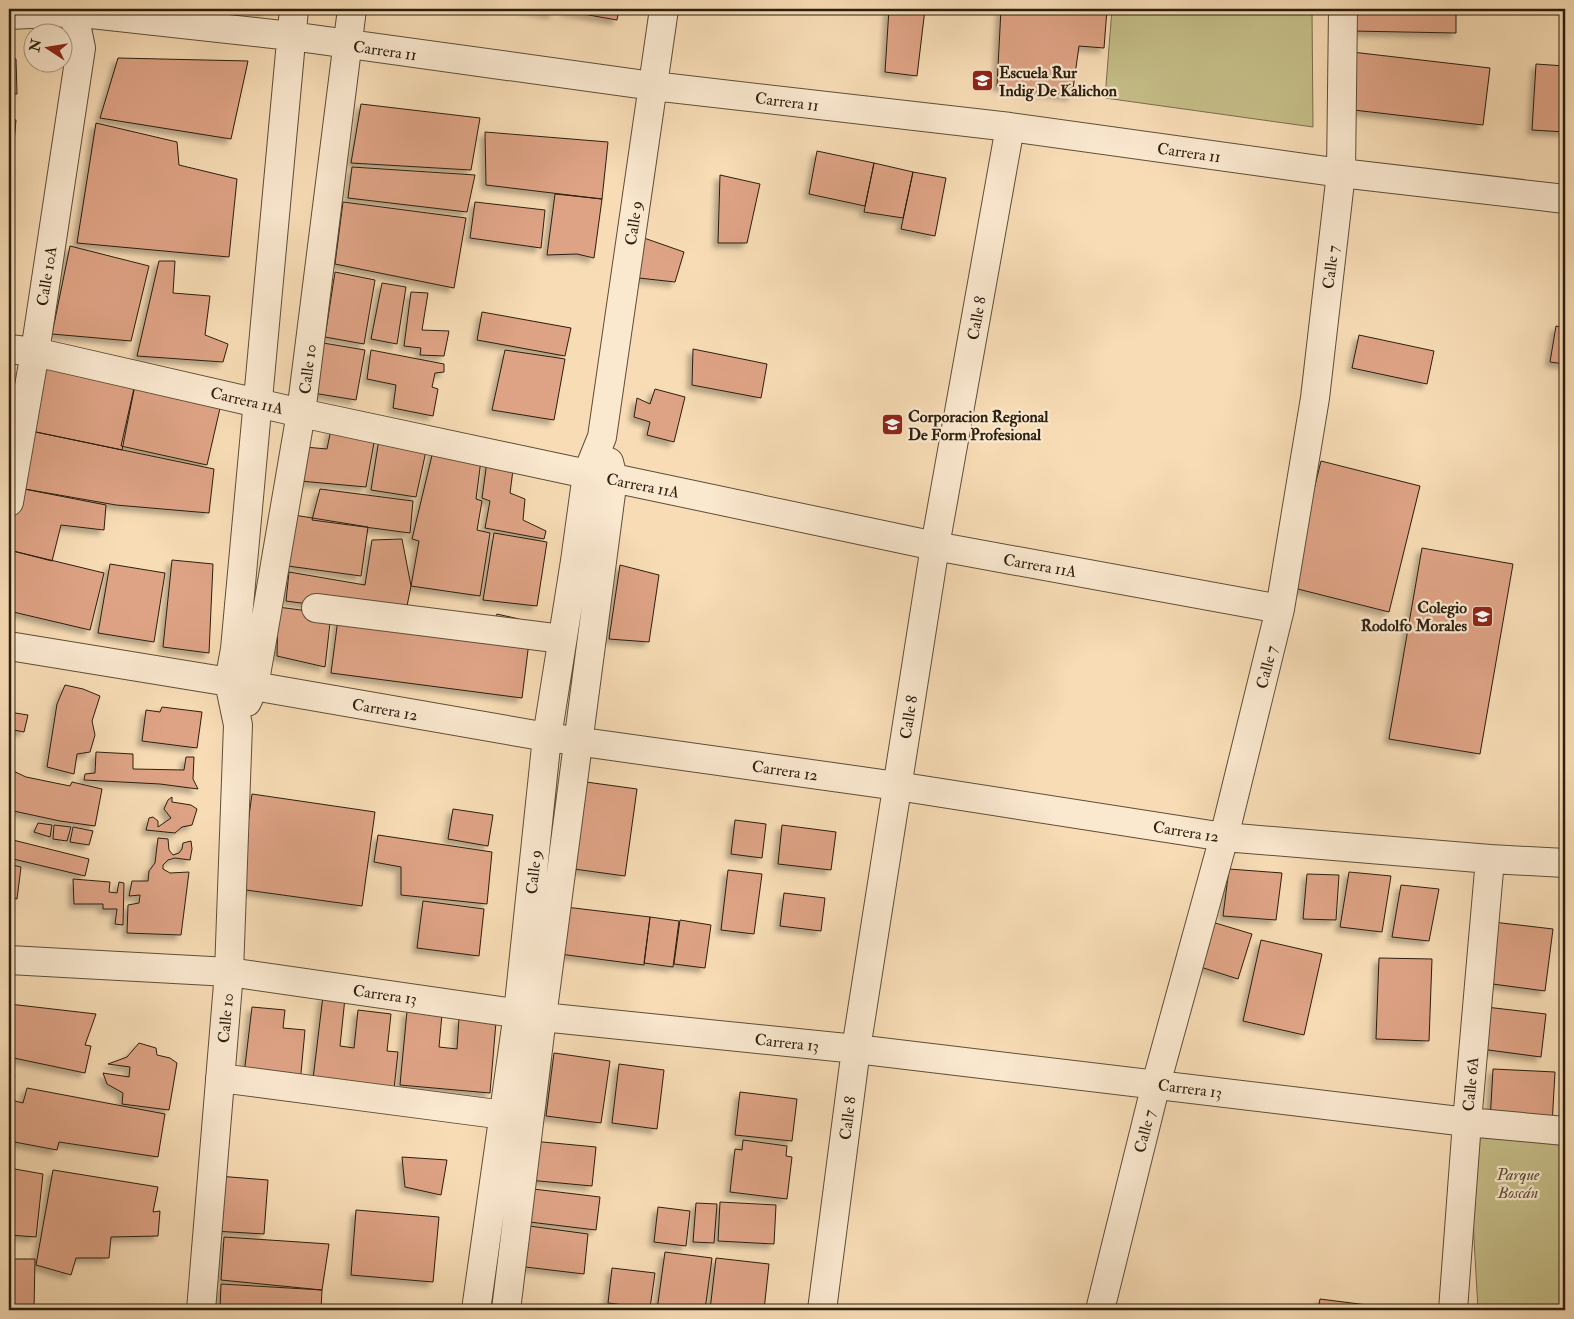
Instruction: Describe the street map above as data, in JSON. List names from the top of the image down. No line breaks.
{"streets":{"street":["Carrera 11","Calle 9","Calle 7","Calle 10A","Calle 8","Calle 10","Carrera 11A","Carrera 12","Carrera 13","Calle 6A"]},"crossings":[["Carrera 11","Calle 9"],["Carrera 11","Calle 7"],["Carrera 11","Calle 10A"],["Carrera 11","Calle 8"],["Carrera 11","Calle 10"],["Calle 9","Carrera 11A"],["Calle 9","Carrera 12"],["Calle 9","Carrera 13"],["Calle 7","Carrera 11A"],["Calle 7","Carrera 12"],["Calle 7","Carrera 13"],["Calle 10A","Carrera 11A"],["Calle 8","Carrera 11A"],["Calle 8","Carrera 12"],["Calle 8","Carrera 13"],["Calle 10","Carrera 11A"],["Calle 10","Carrera 12"],["Calle 10","Carrera 13"],["Carrera 12","Calle 6A"],["Carrera 13","Calle 6A"]],"parks":["Parque Boscán"],"places":{"school or university":["Escuela Rur Indig De Kalichon","Corporacion Regional De Form Profesional","Colegio Rodolfo Morales"]},"north":"left"}
